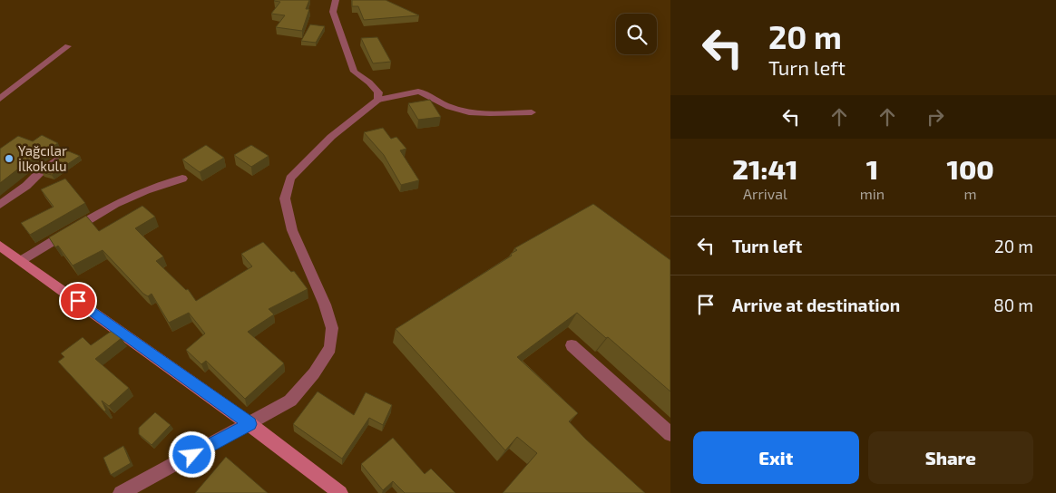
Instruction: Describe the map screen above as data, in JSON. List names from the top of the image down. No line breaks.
{"places":["Yağcılar İlkokulu"],"page":{"turn":["20 m","Turn left"],"eta":["21:41","Arrival","1","min","100","m"],"list":[{"name":"Turn left","value":"20 m"},{"name":"Arrive at destination","value":"80 m"}],"buttons":["Exit","Share"]}}
